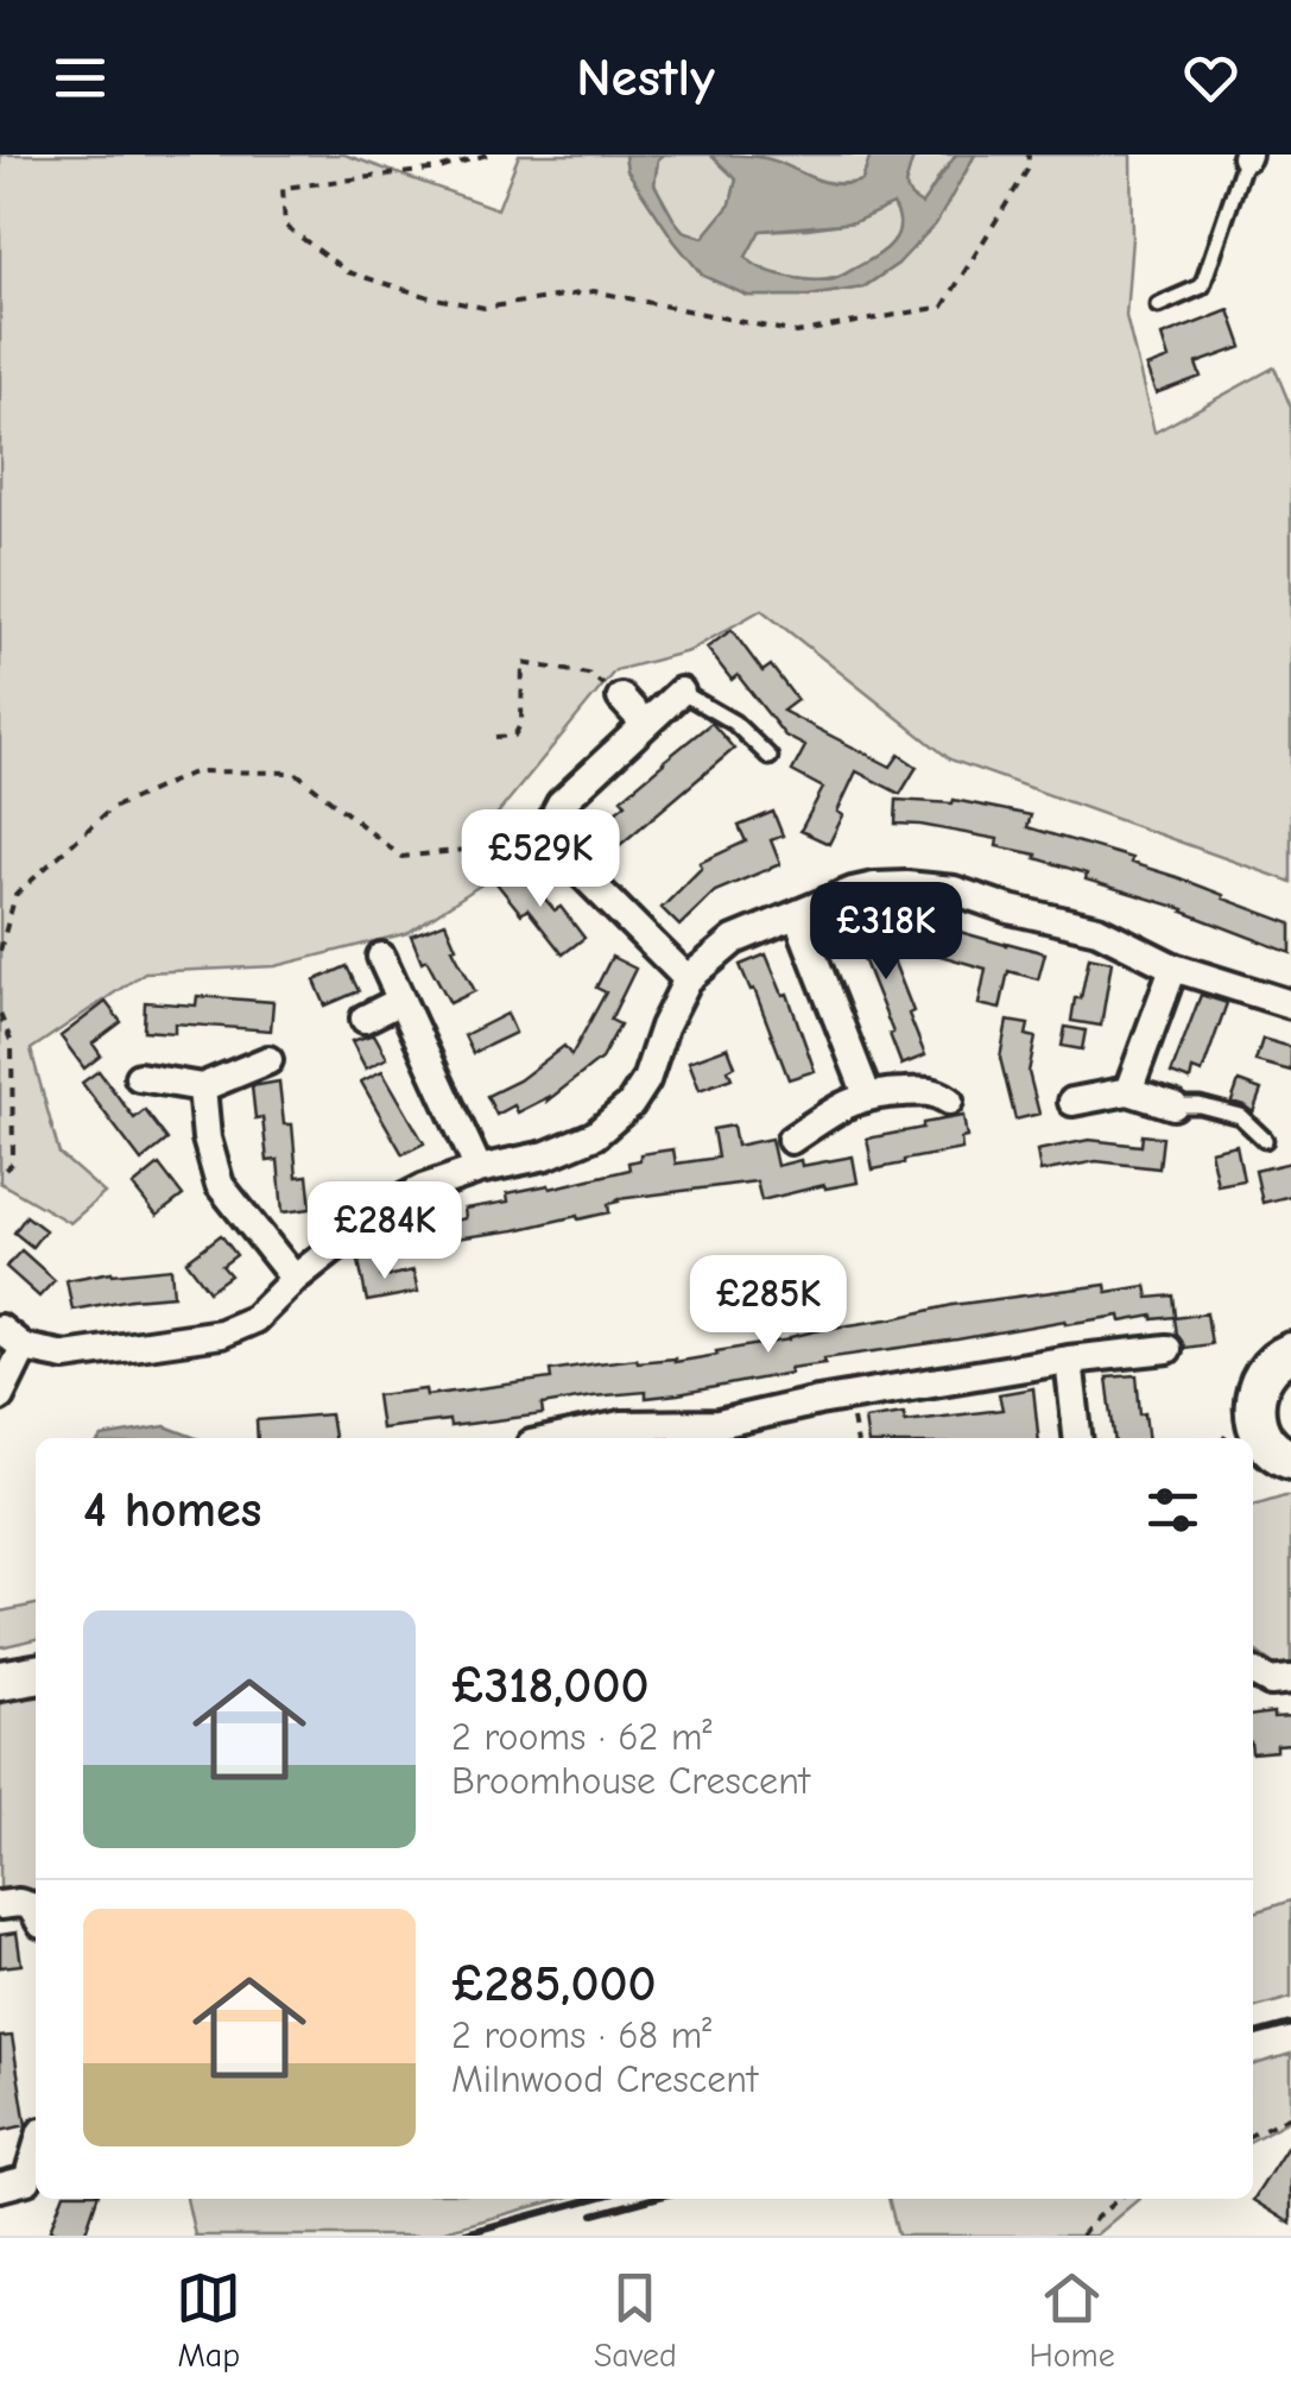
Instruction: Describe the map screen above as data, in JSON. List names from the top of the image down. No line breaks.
{"page":{"header":"Nestly","price":["£529K","£318K","£284K","£285K"],"heading":"4 homes","list":[{"name":"£318,000","note":"2 rooms · 62 m² · Broomhouse Crescent"},{"name":"£285,000","note":"2 rooms · 68 m² · Milnwood Crescent"}],"tabs":["Map","Saved","Home"]}}
